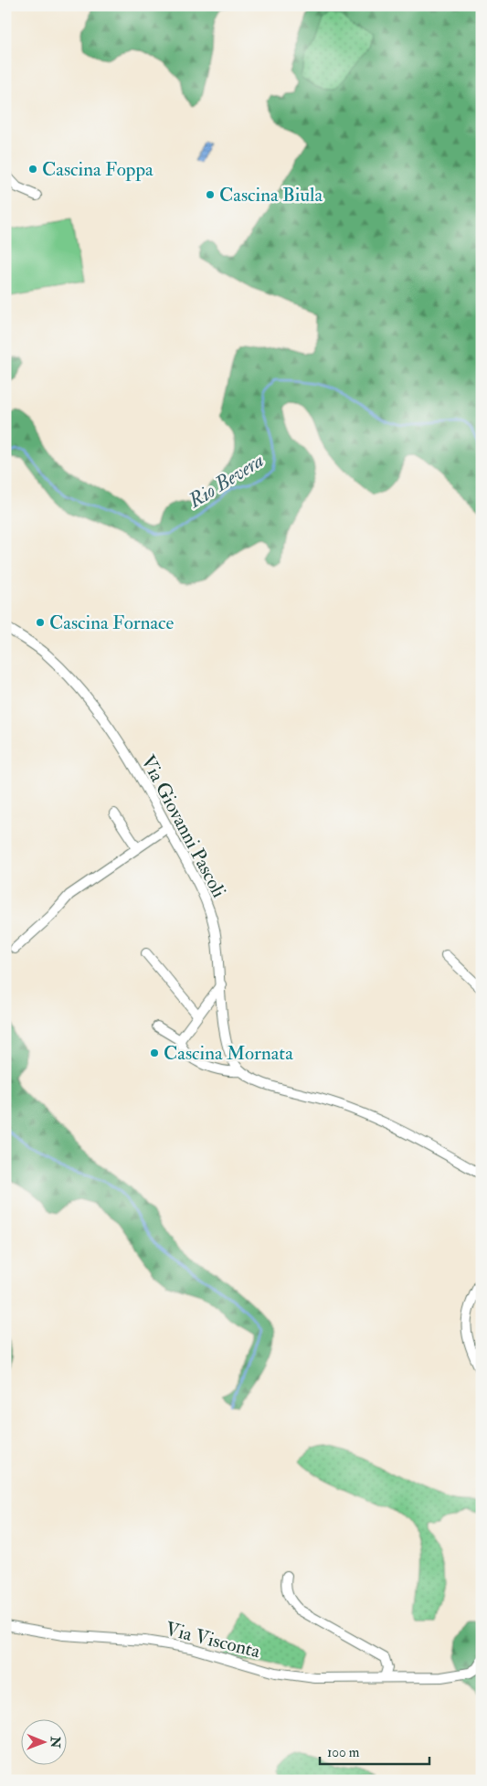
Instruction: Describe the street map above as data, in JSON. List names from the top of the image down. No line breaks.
{"streets":{"street":["Via Giovanni Pascoli","Via Visconta"]},"water":["Rio Bevera"],"places":["Cascina Foppa","Cascina Biula","Cascina Fornace","Cascina Mornata"],"scale_bar":"100 m","north":"right"}
